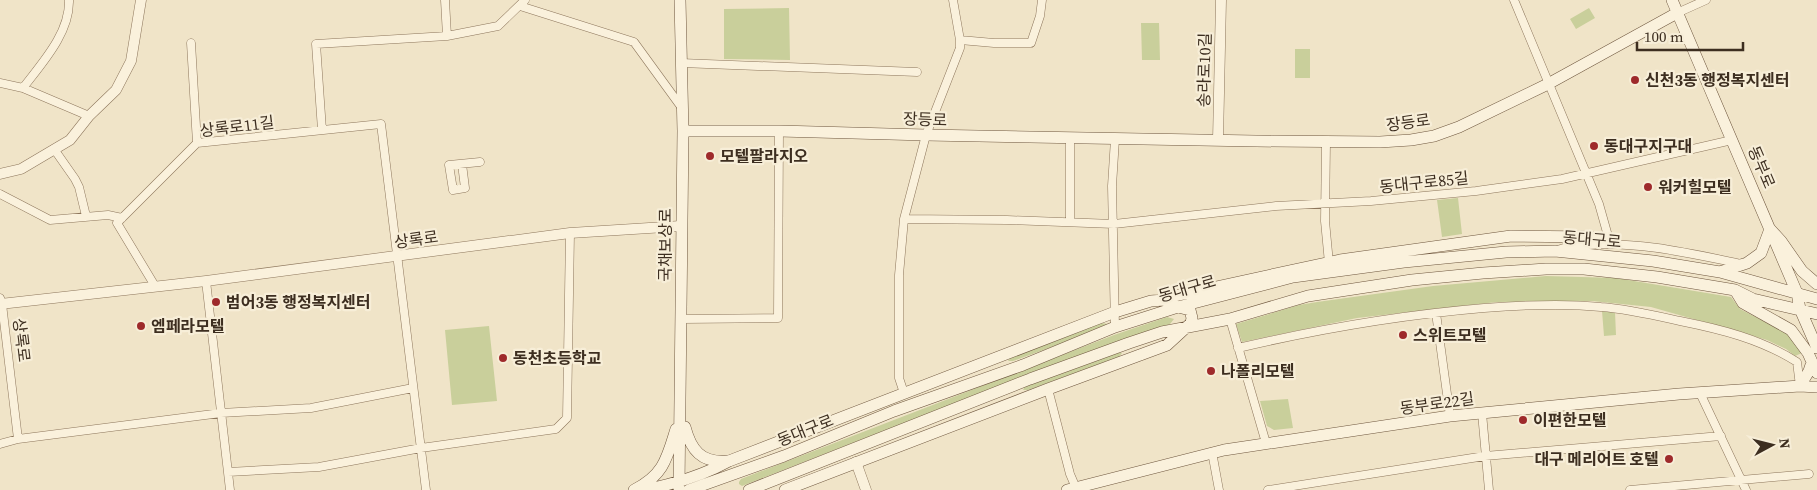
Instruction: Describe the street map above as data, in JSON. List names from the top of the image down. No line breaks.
{"streets":{"main road":["장등로","동부로","동대구로","국채보상로","동부로22길"],"street":["송라로10길","상록로11길","동대구로85길","상록로"]},"crossings":[["송라로10길","장등로"],["장등로","동부로"],["장등로","국채보상로"],["상록로11길","상록로"],["동부로","동대구로85길"],["동부로","동대구로"],["상록로","국채보상로"]],"places":["신천3동 행정복지센터","동대구지구대","모텔팔라지오","워커힐모텔","범어3동 행정복지센터","엠페라모텔","스위트모텔","동천초등학교","나폴리모텔","이편한모텔","대구 메리어트 호텔"],"scale_bar":"100 m","north":"right"}
